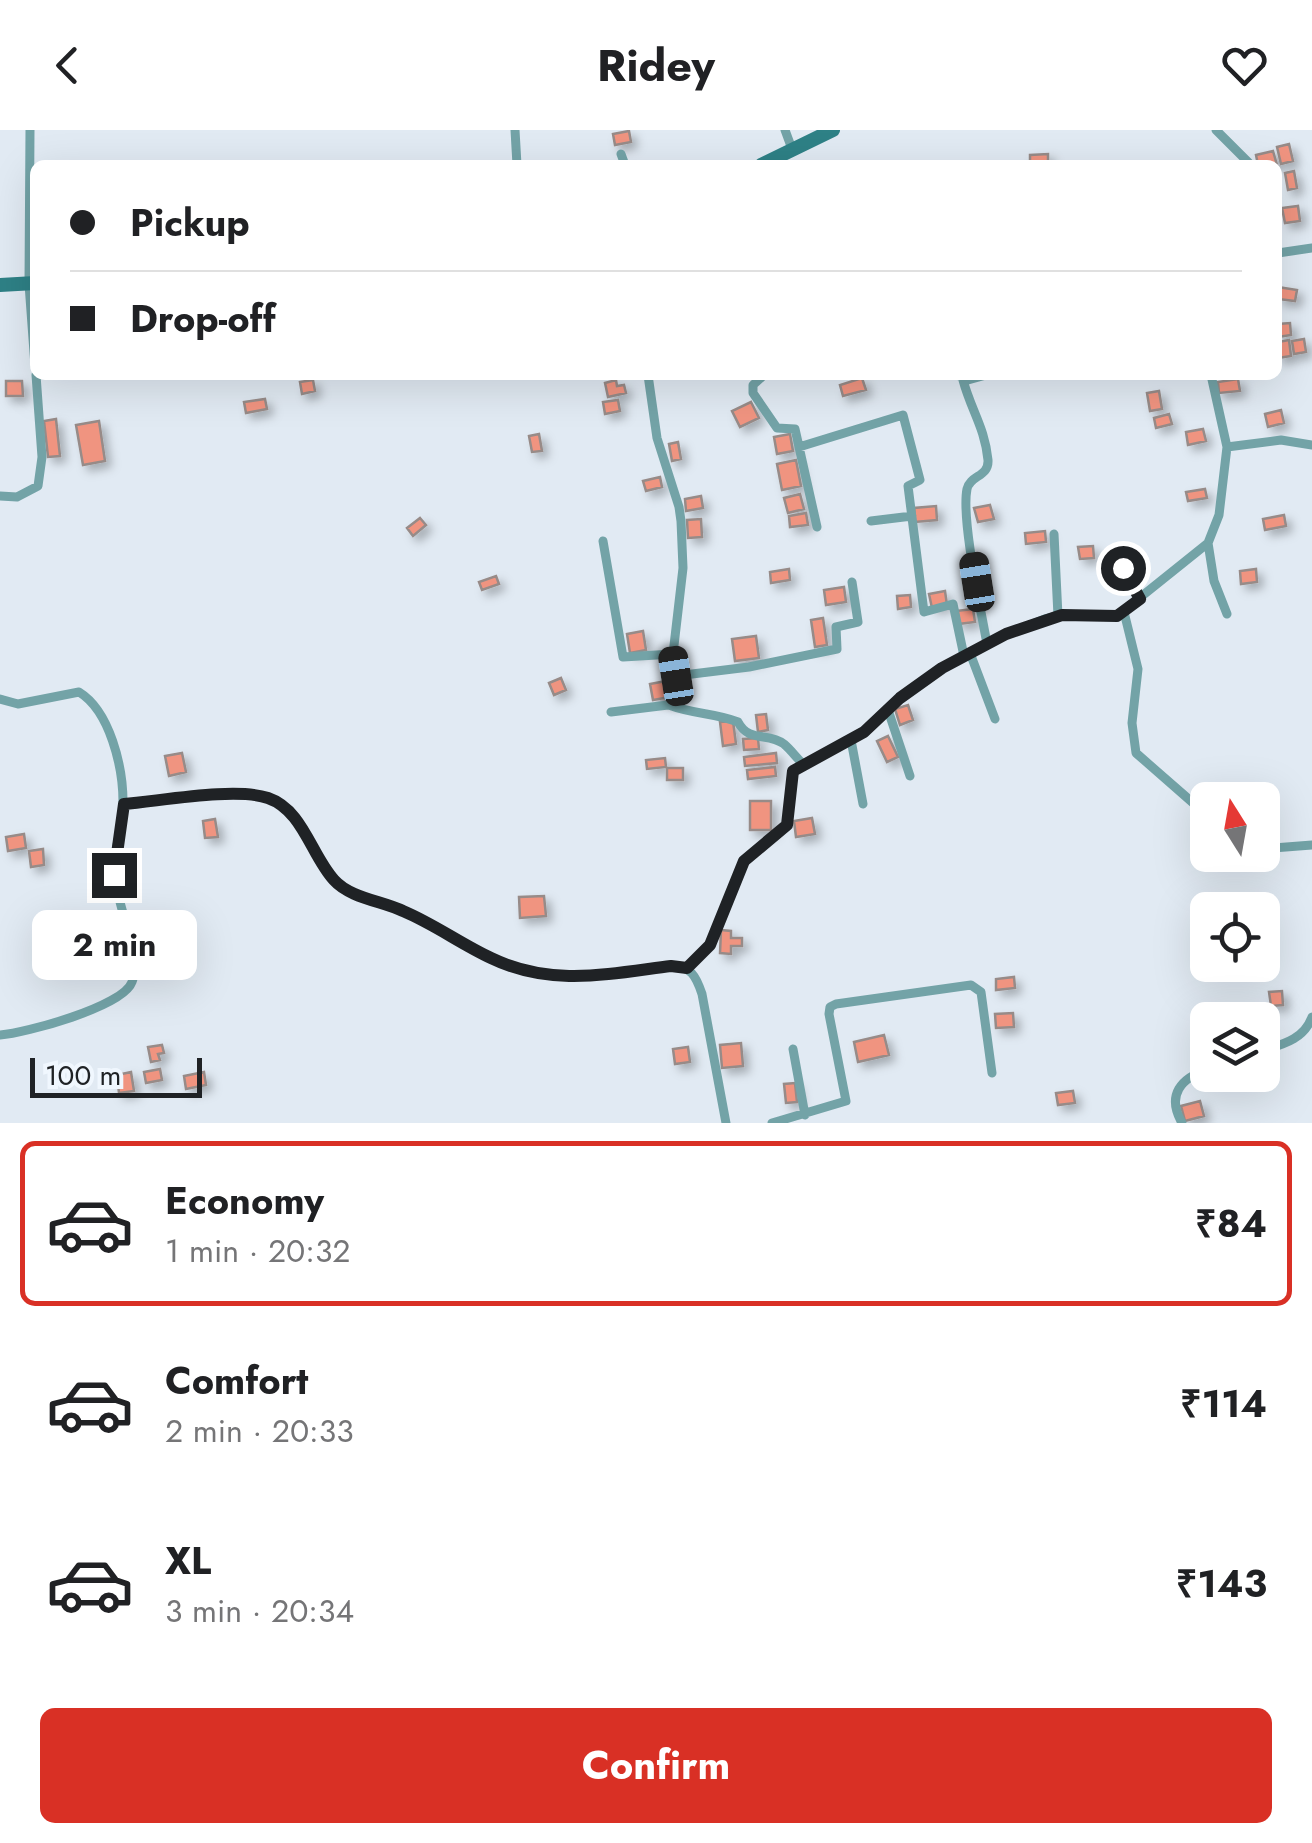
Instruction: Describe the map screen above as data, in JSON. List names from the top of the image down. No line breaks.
{"scale_bar":"100 m","north":"top","page":{"header":"Ridey","banner":["Pickup","Drop-off"],"bubble":"2 min","scale":"100 m","list":[{"name":"Economy","note":"1 min · 20:32","value":"₹84"},{"name":"Comfort","note":"2 min · 20:33","value":"₹114"},{"name":"XL","note":"3 min · 20:34","value":"₹143"}],"buttons":"Confirm"}}
